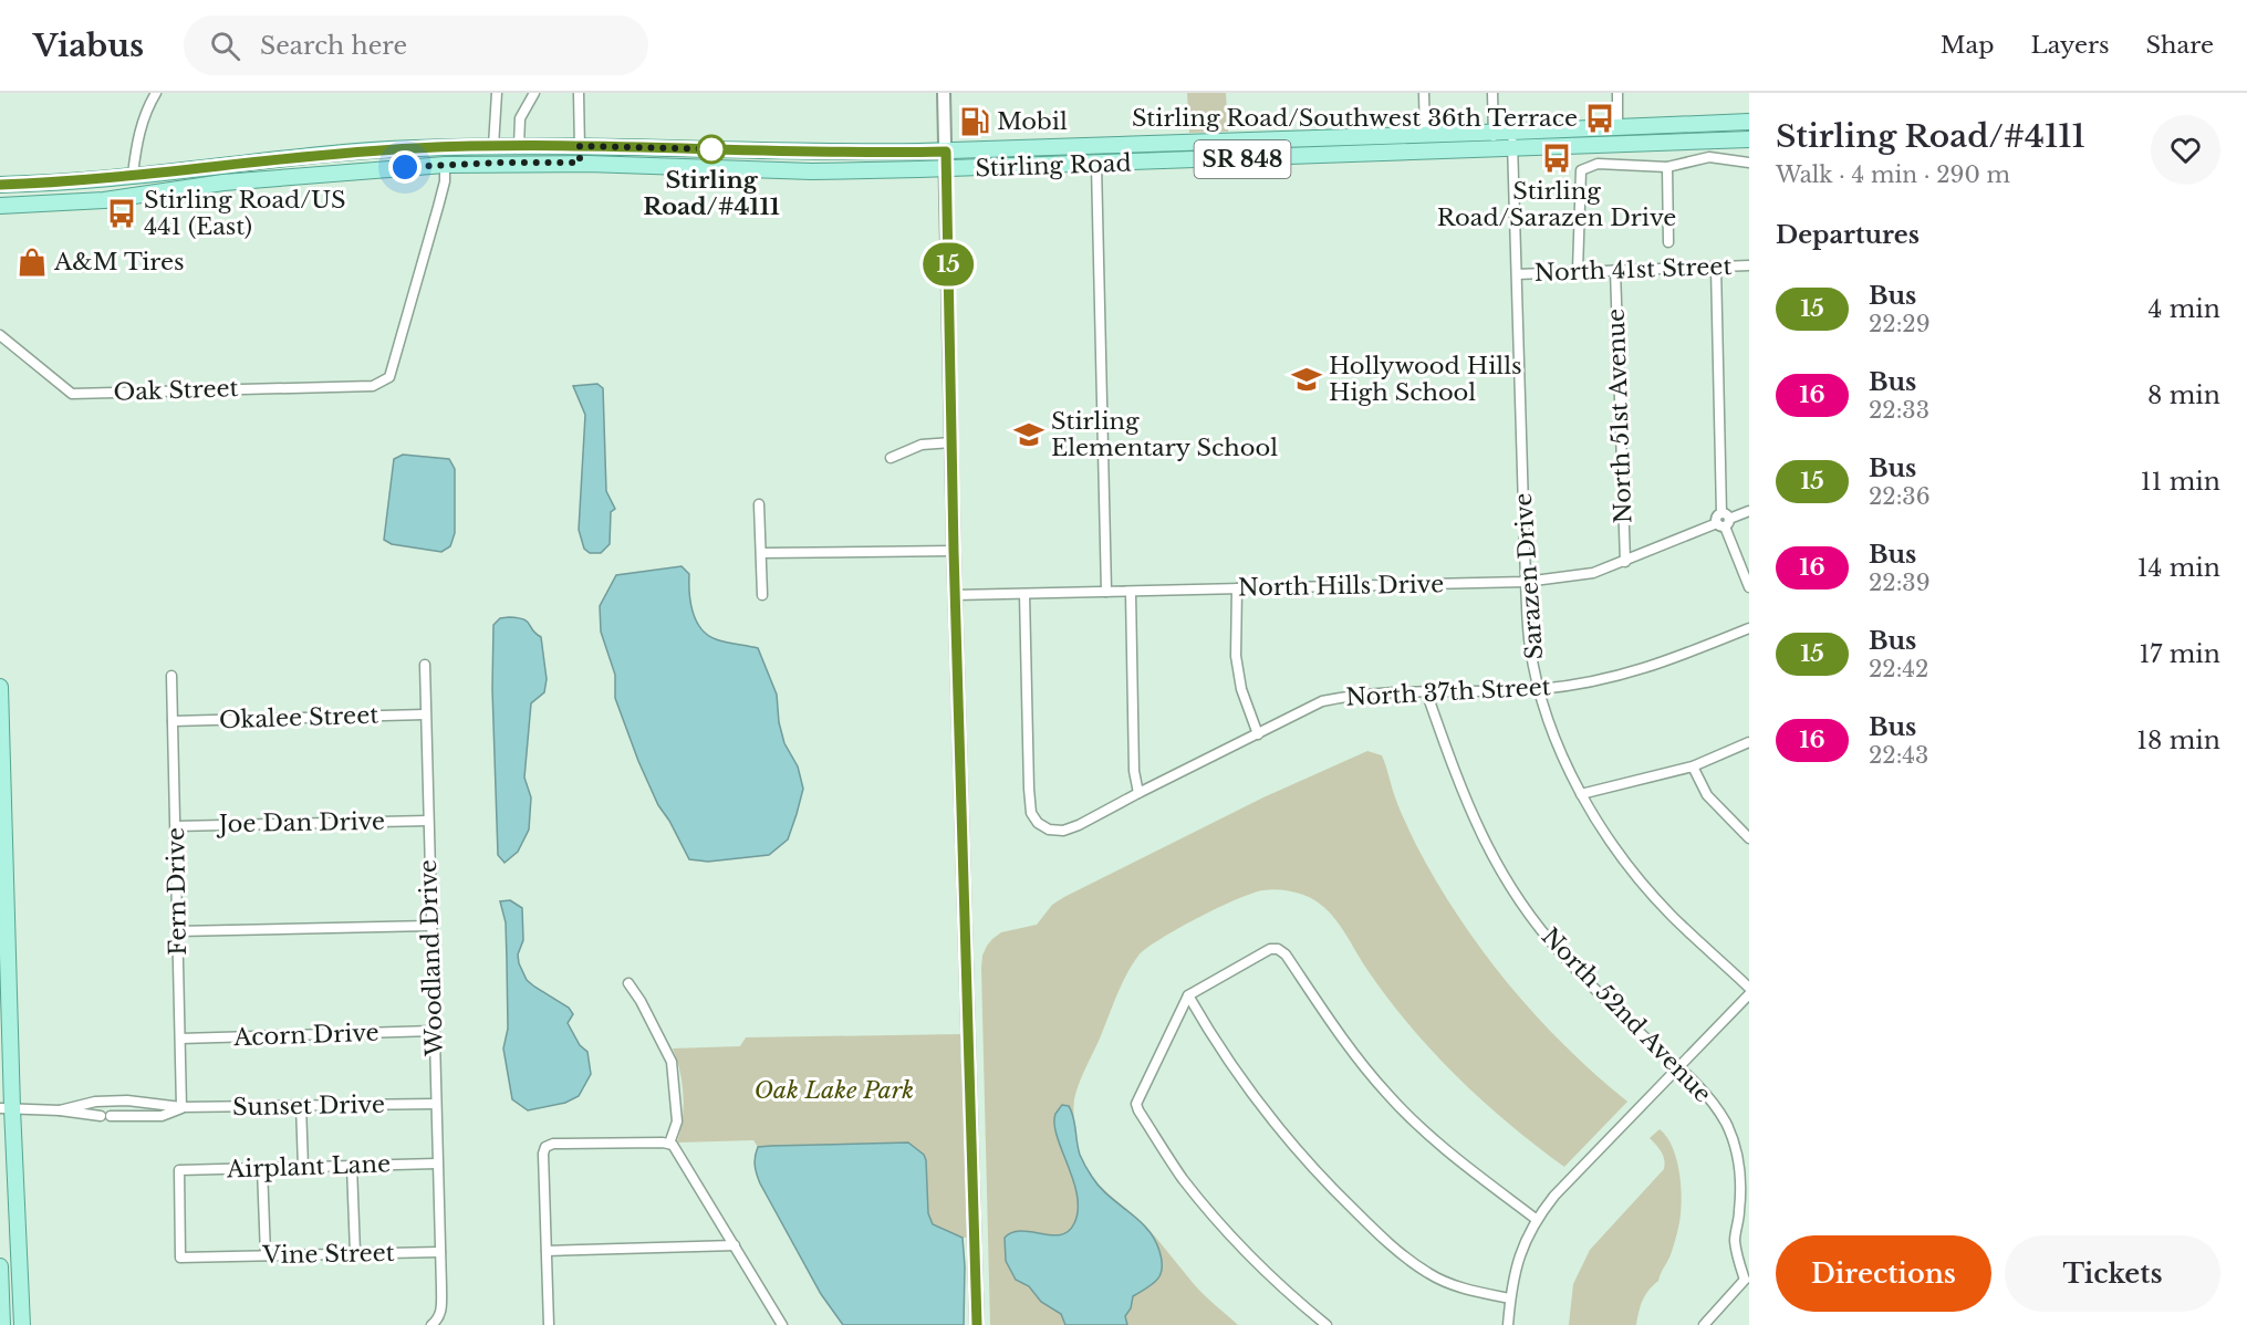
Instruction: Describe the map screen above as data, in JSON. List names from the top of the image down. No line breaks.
{"streets":{"main road":["SR 848","Stirling Road"],"street":["North 41st Street","Oak Street","North 51st Avenue","Sarazen Drive","North Hills Drive","North 37th Street","Okalee Street","Joe Dan Drive","Fern Drive","Woodland Drive","North 52nd Avenue","Acorn Drive","Sunset Drive","Airplant Lane","Vine Street"]},"crossings":[["Stirling Road","Oak Street"],["Stirling Road","Sarazen Drive"],["North 41st Street","North 51st Avenue"],["North 41st Street","Sarazen Drive"],["North 51st Avenue","North Hills Drive"],["Sarazen Drive","North Hills Drive"],["Sarazen Drive","North 37th Street"],["North Hills Drive","North 37th Street"],["North 37th Street","North 52nd Avenue"],["Okalee Street","Fern Drive"],["Okalee Street","Woodland Drive"],["Joe Dan Drive","Fern Drive"],["Joe Dan Drive","Woodland Drive"],["Fern Drive","Acorn Drive"],["Fern Drive","Sunset Drive"],["Woodland Drive","Acorn Drive"],["Woodland Drive","Sunset Drive"],["Woodland Drive","Airplant Lane"],["Woodland Drive","Vine Street"],["Airplant Lane","Vine Street"]],"parks":["Oak Lake Park"],"places":{"bus stop":["Stirling Road/Southwest 36th Terrace","Stirling Road/Sarazen Drive","Stirling Road/US 441 (East)"],"fuel station":["Mobil"],"other":["Stirling Road/#4111"],"shop":["A&M Tires"],"school or university":["Hollywood Hills High School","Stirling Elementary School"]},"lines":["bus line 15"],"page":{"header":"Viabus","search":"Search here","nav":["Map","Layers","Share"],"on_map":"15","heading":[["Stirling Road/#4111","Walk · 4 min · 290 m"],"Departures"],"list":[{"mark":"15","name":"Bus","note":"22:29","value":"4 min"},{"mark":"16","name":"Bus","note":"22:33","value":"8 min"},{"mark":"15","name":"Bus","note":"22:36","value":"11 min"},{"mark":"16","name":"Bus","note":"22:39","value":"14 min"},{"mark":"15","name":"Bus","note":"22:42","value":"17 min"},{"mark":"16","name":"Bus","note":"22:43","value":"18 min"}],"buttons":["Directions","Tickets"]}}
